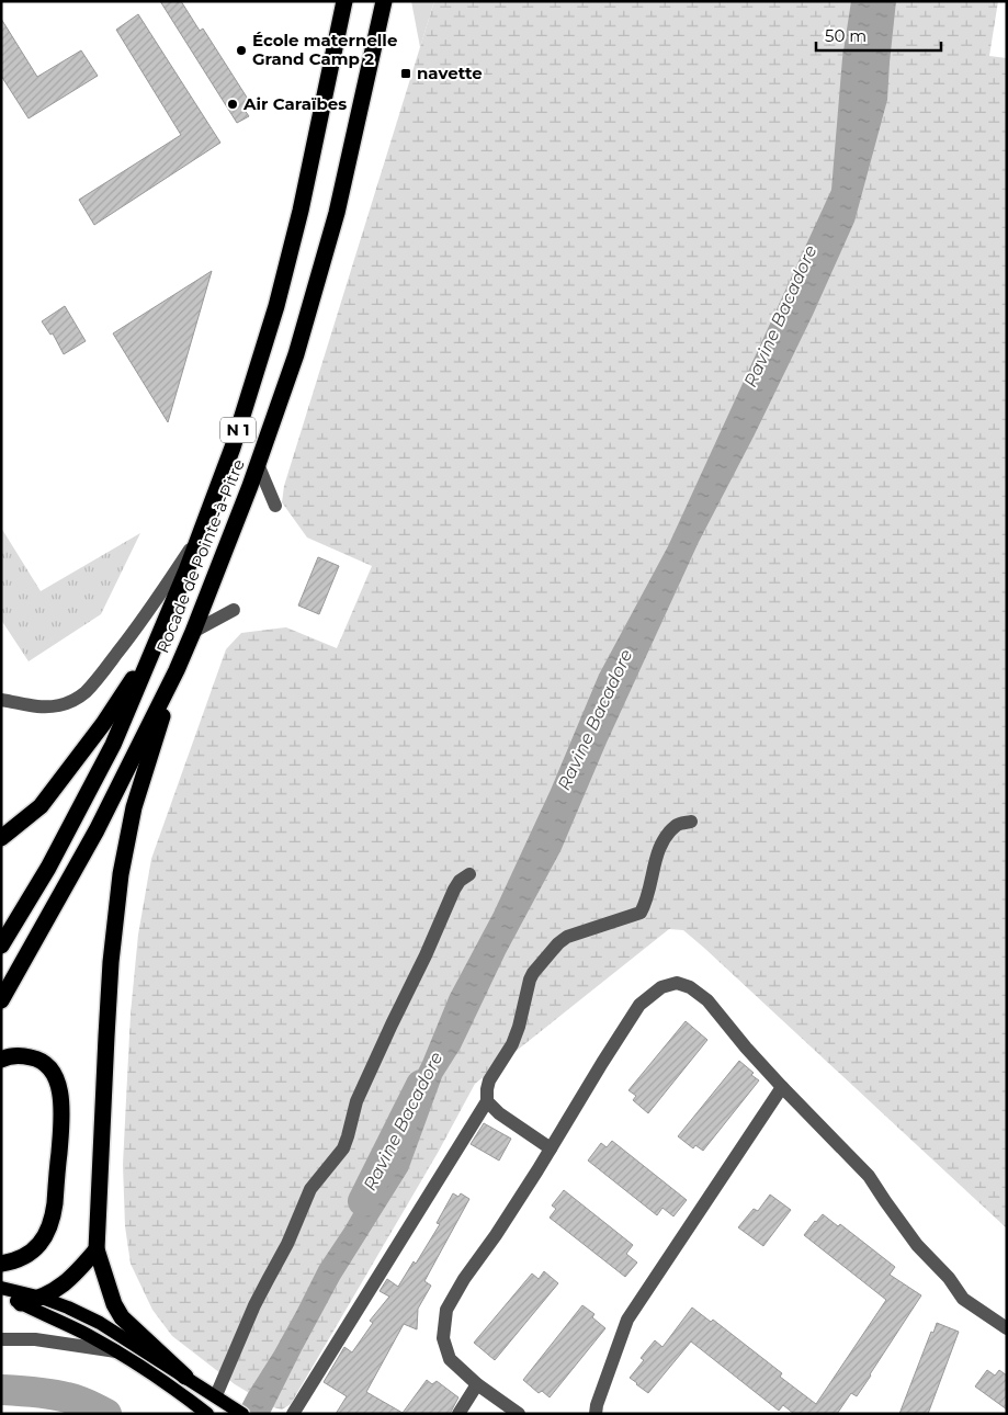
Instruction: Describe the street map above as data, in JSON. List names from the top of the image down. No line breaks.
{"streets":{"highway":["N 1","Rocade de Pointe-à-Pitre"]},"water":["Ravine Bacadore"],"places":{"other":["École maternelle Grand Camp 2","Air Caraïbes"],"transit":["navette"]},"scale_bar":"50 m"}
